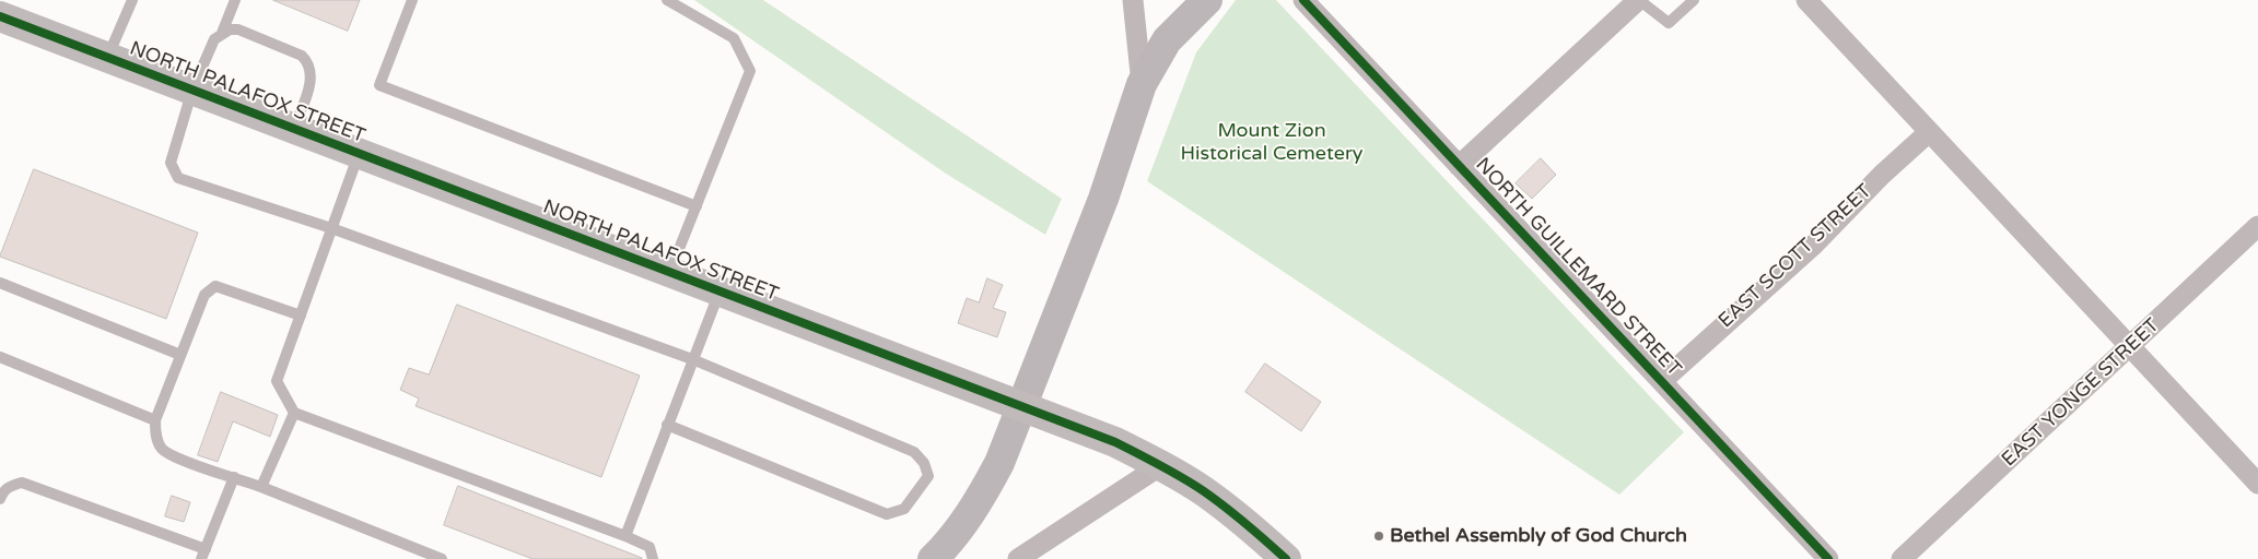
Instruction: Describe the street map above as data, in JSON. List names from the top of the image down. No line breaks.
{"streets":{"main road":["NORTH PALAFOX STREET"],"street":["EAST SCOTT STREET","NORTH GUILLEMARD STREET","EAST YONGE STREET"]},"crossings":[["EAST SCOTT STREET","NORTH GUILLEMARD STREET"]],"parks":["Mount Zion Historical Cemetery"],"places":["Bethel Assembly of God Church"]}
